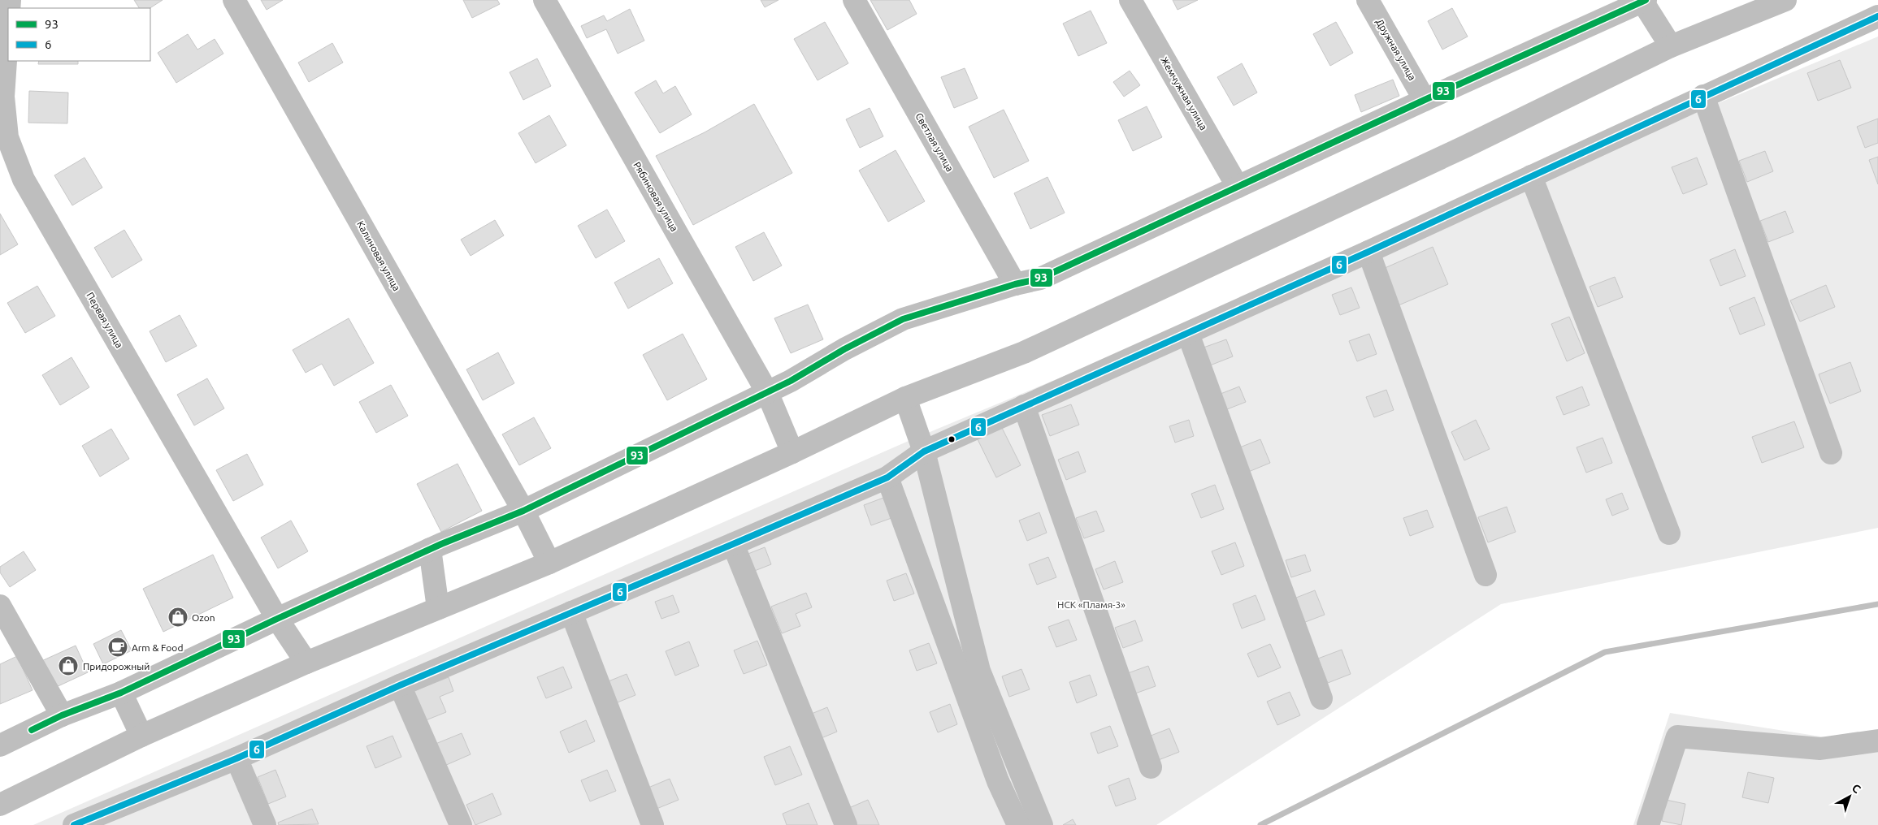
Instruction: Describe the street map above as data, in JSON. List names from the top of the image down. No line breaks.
{"streets":{"street":["Дружная улица","Жемчужная улица","Светлая улица","Рябиновая улица","Калиновая улица","Первая улица"]},"parks":["НСК «Пламя-3»"],"places":{"shop":["Ozon","Придорожный"],"cafe":["Arm & Food"]},"lines":["transit line 93","transit line 6"],"legend":["93","6"],"north":"top right"}
